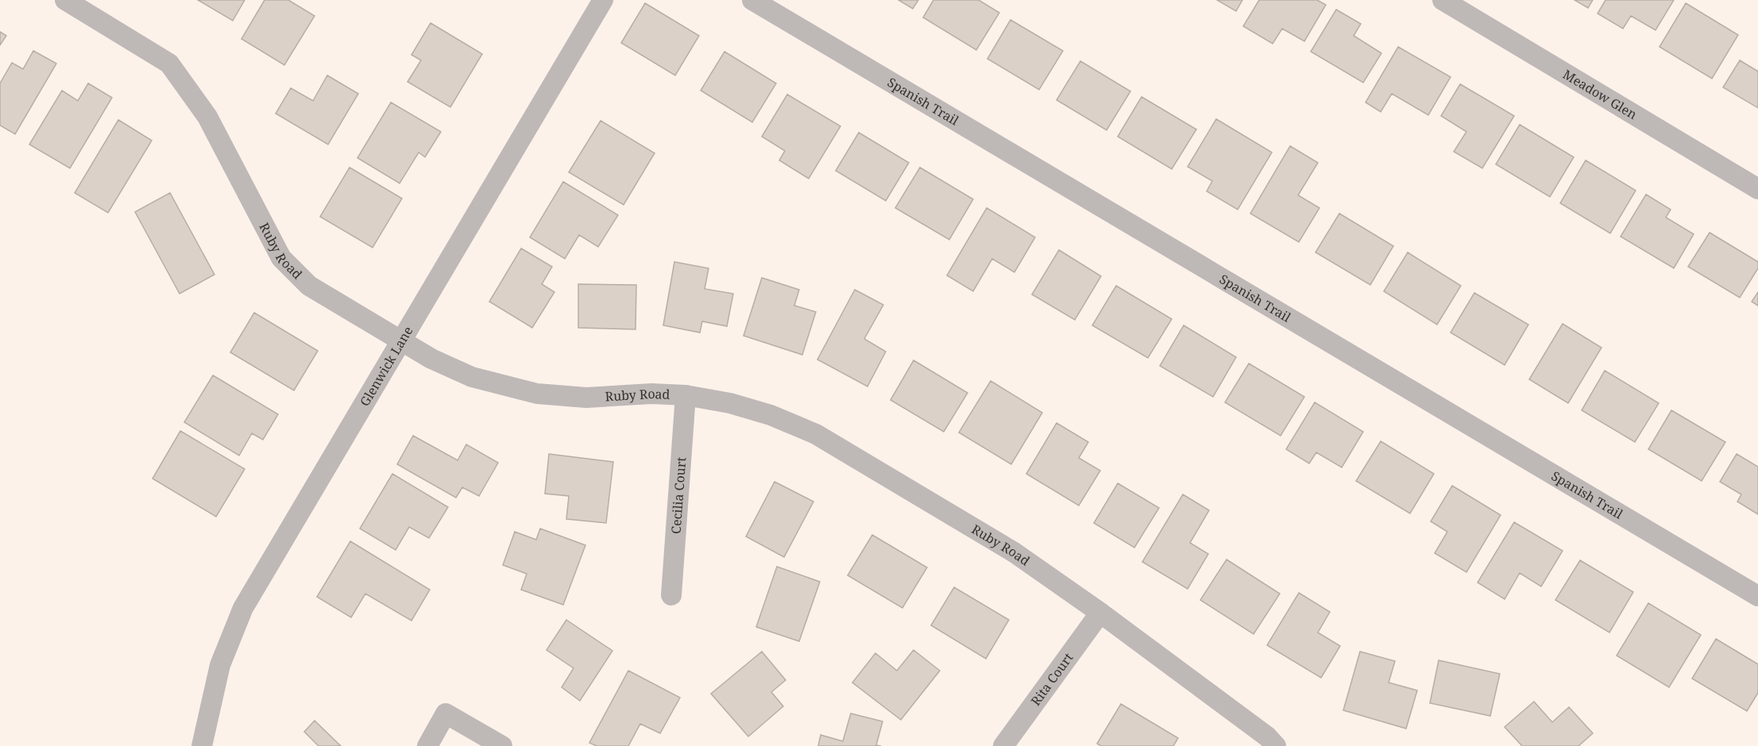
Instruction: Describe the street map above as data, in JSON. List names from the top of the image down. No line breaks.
{"streets":{"street":["Meadow Glen","Spanish Trail","Ruby Road","Glenwick Lane","Cecilia Court","Rita Court"]},"crossings":[["Ruby Road","Glenwick Lane"],["Ruby Road","Cecilia Court"],["Ruby Road","Rita Court"]]}
